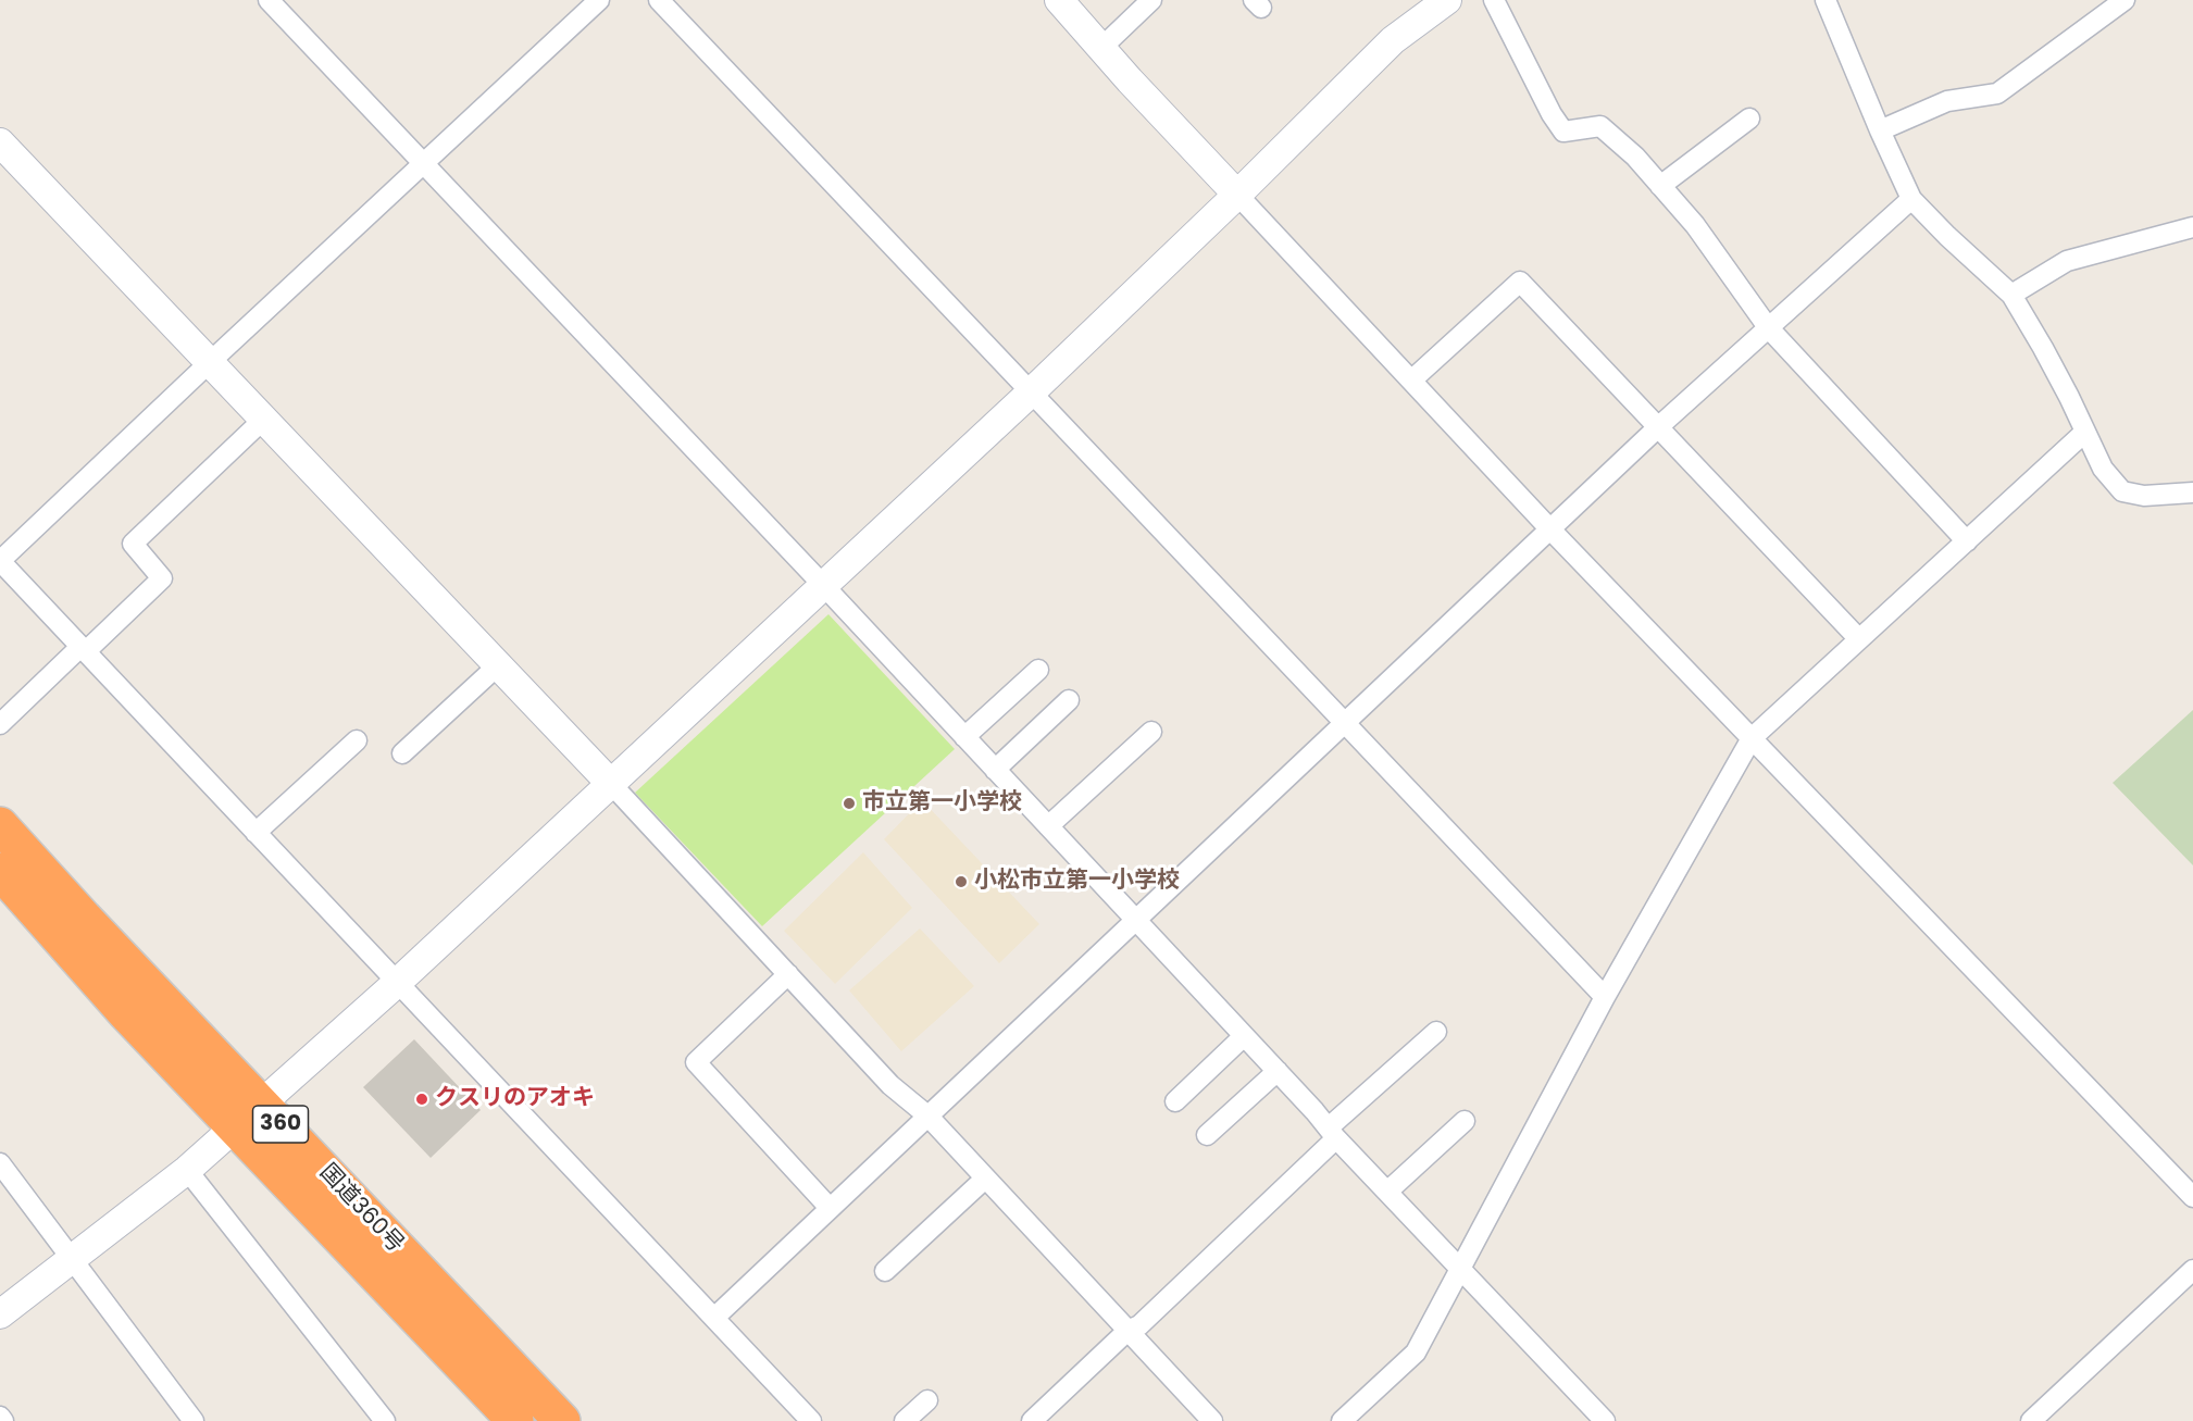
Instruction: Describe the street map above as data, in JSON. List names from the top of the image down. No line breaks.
{"streets":{"highway":["360","国道360号"]},"places":["市立第一小学校","小松市立第一小学校","クスリのアオキ"]}
